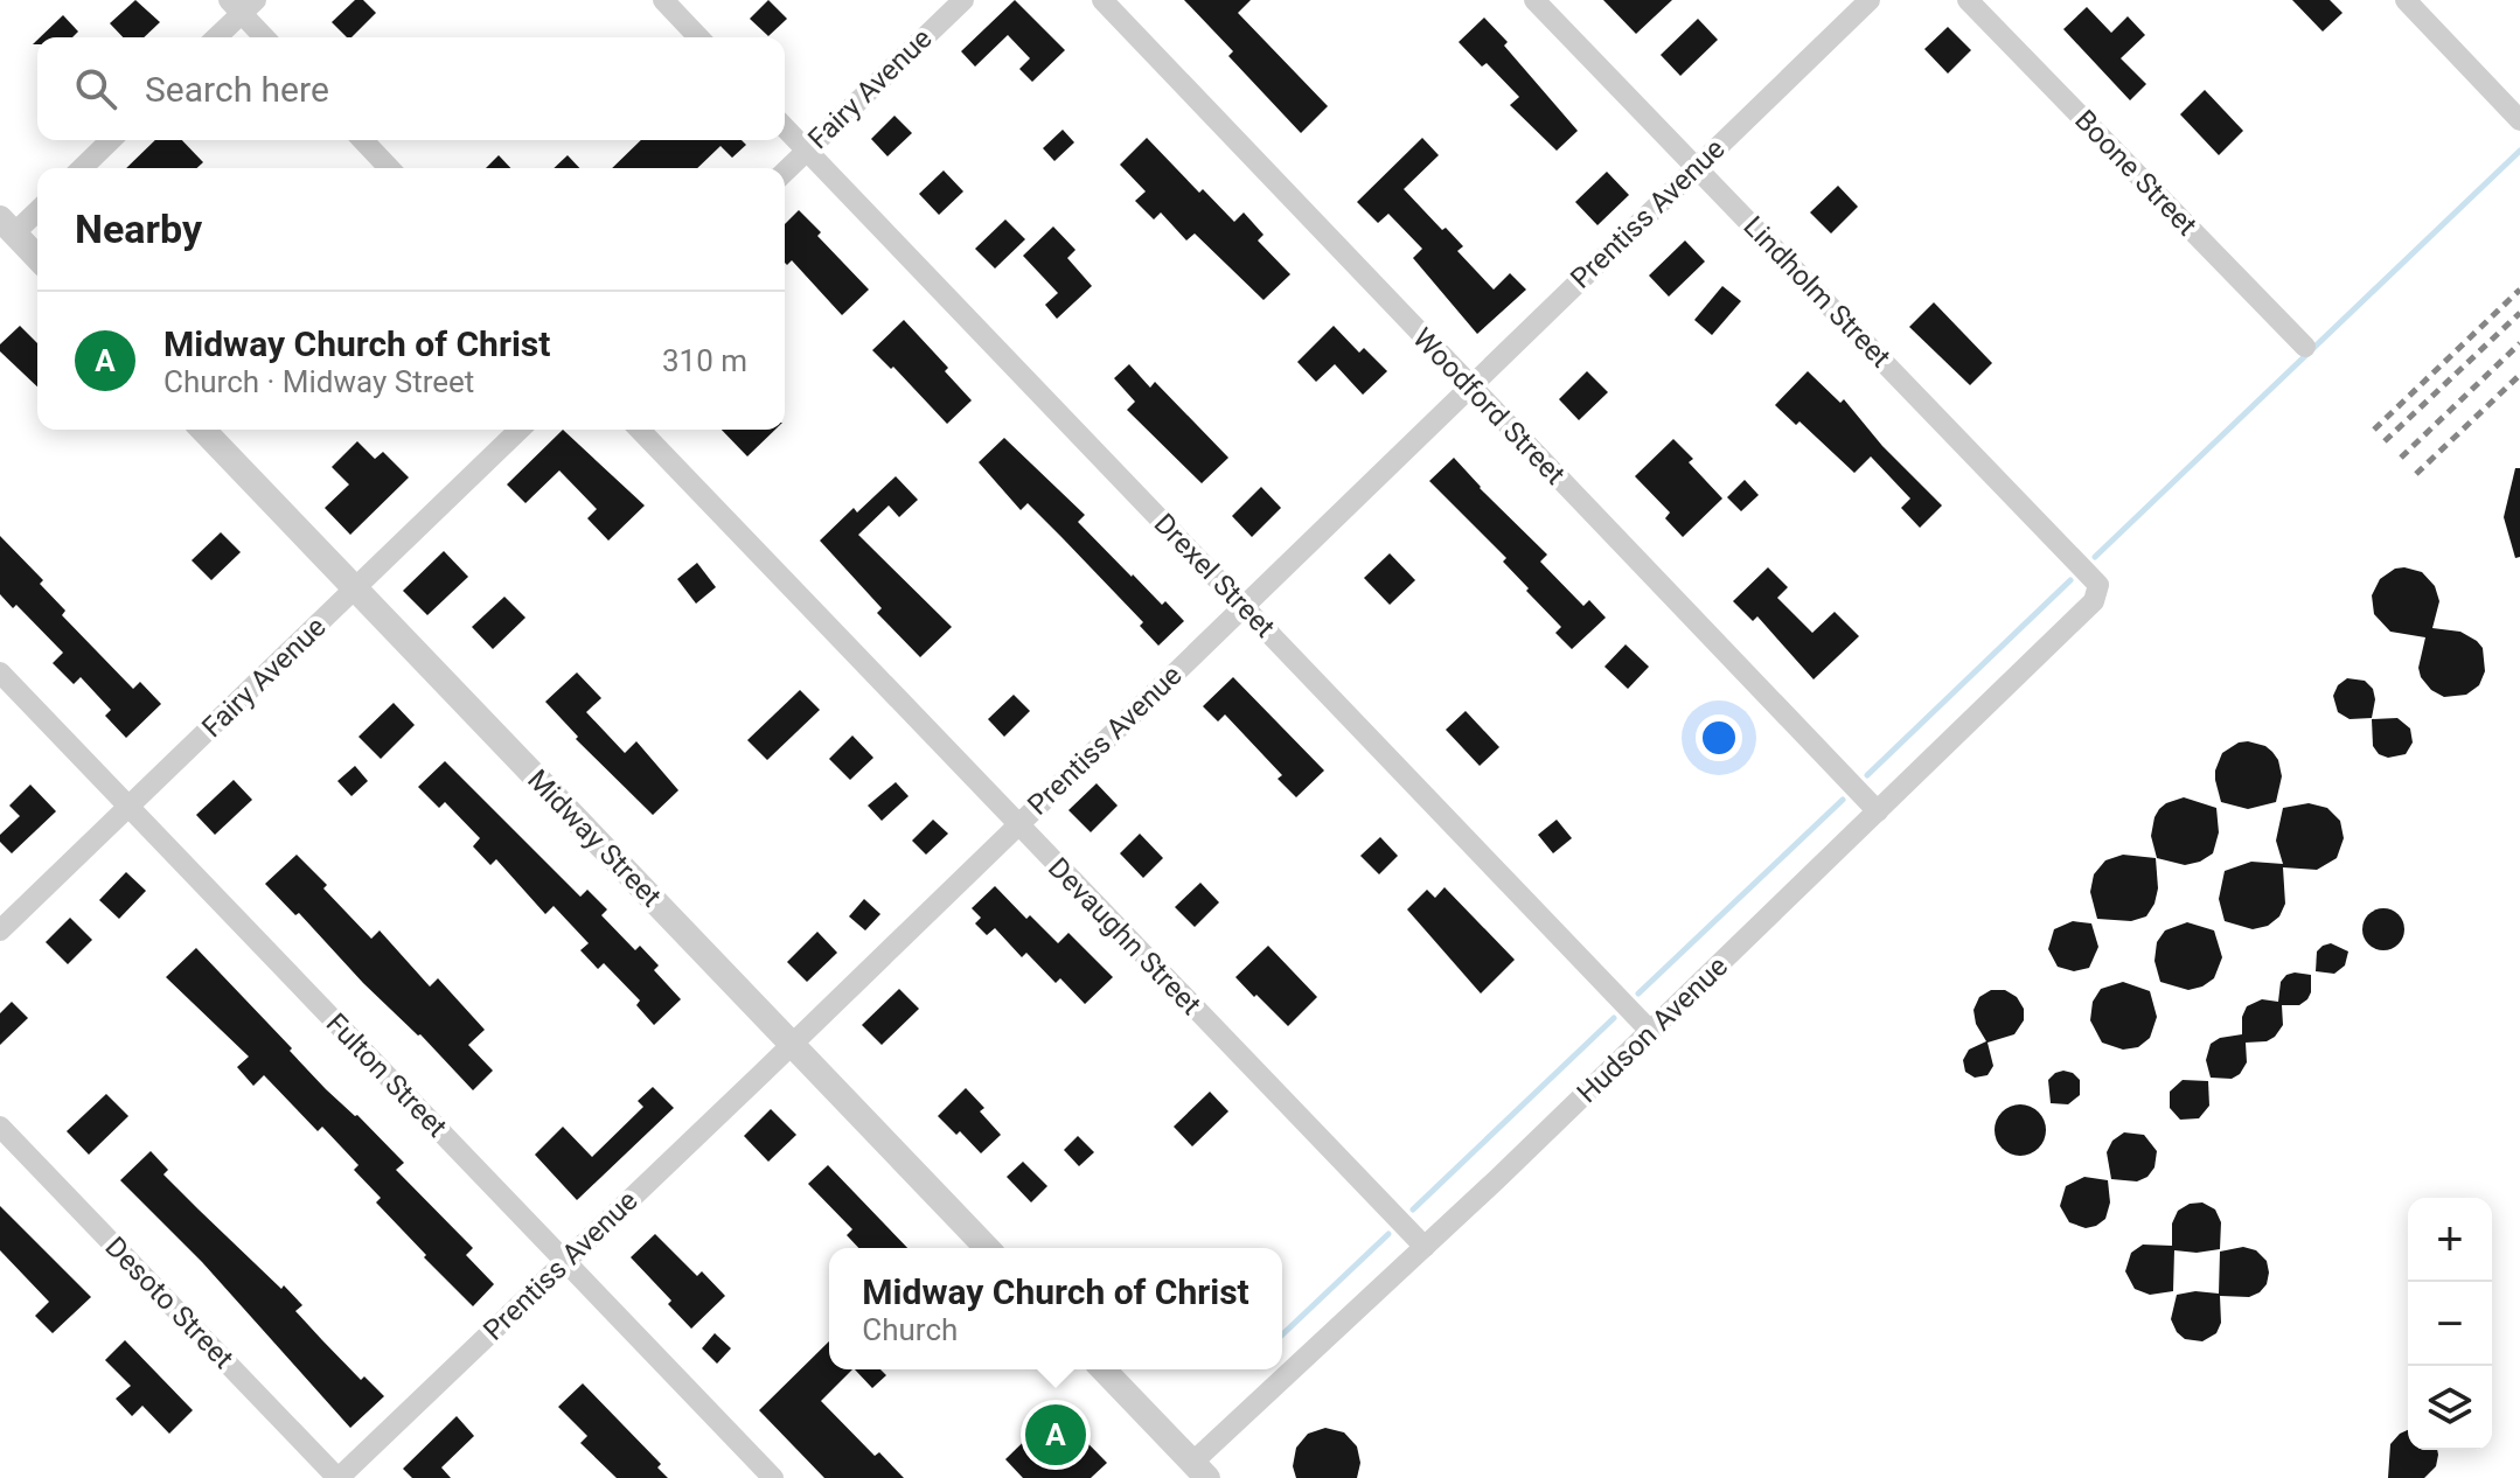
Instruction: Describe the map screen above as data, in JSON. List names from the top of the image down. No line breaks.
{"streets":{"street":["Fairy Avenue","Boone Street","Prentiss Avenue","Lindholm Street","Woodford Street","Drexel Street","Midway Street","Devaughn Street","Hudson Avenue","Fulton Street","Desoto Street"]},"crossings":[["Fairy Avenue","Drexel Street"],["Fairy Avenue","Midway Street"],["Fairy Avenue","Fulton Street"],["Prentiss Avenue","Lindholm Street"],["Prentiss Avenue","Woodford Street"],["Prentiss Avenue","Drexel Street"],["Prentiss Avenue","Midway Street"],["Prentiss Avenue","Devaughn Street"],["Prentiss Avenue","Fulton Street"],["Prentiss Avenue","Desoto Street"],["Lindholm Street","Hudson Avenue"],["Woodford Street","Hudson Avenue"],["Drexel Street","Hudson Avenue"],["Devaughn Street","Hudson Avenue"]],"page":{"search":"Search here","heading":"Nearby","list":[{"mark":"A","name":"Midway Church of Christ","note":"Church · Midway Street","value":"310 m"}],"map_buttons":["+","−"],"popup":["Midway Church of Christ","Church"],"pins":"A"}}
